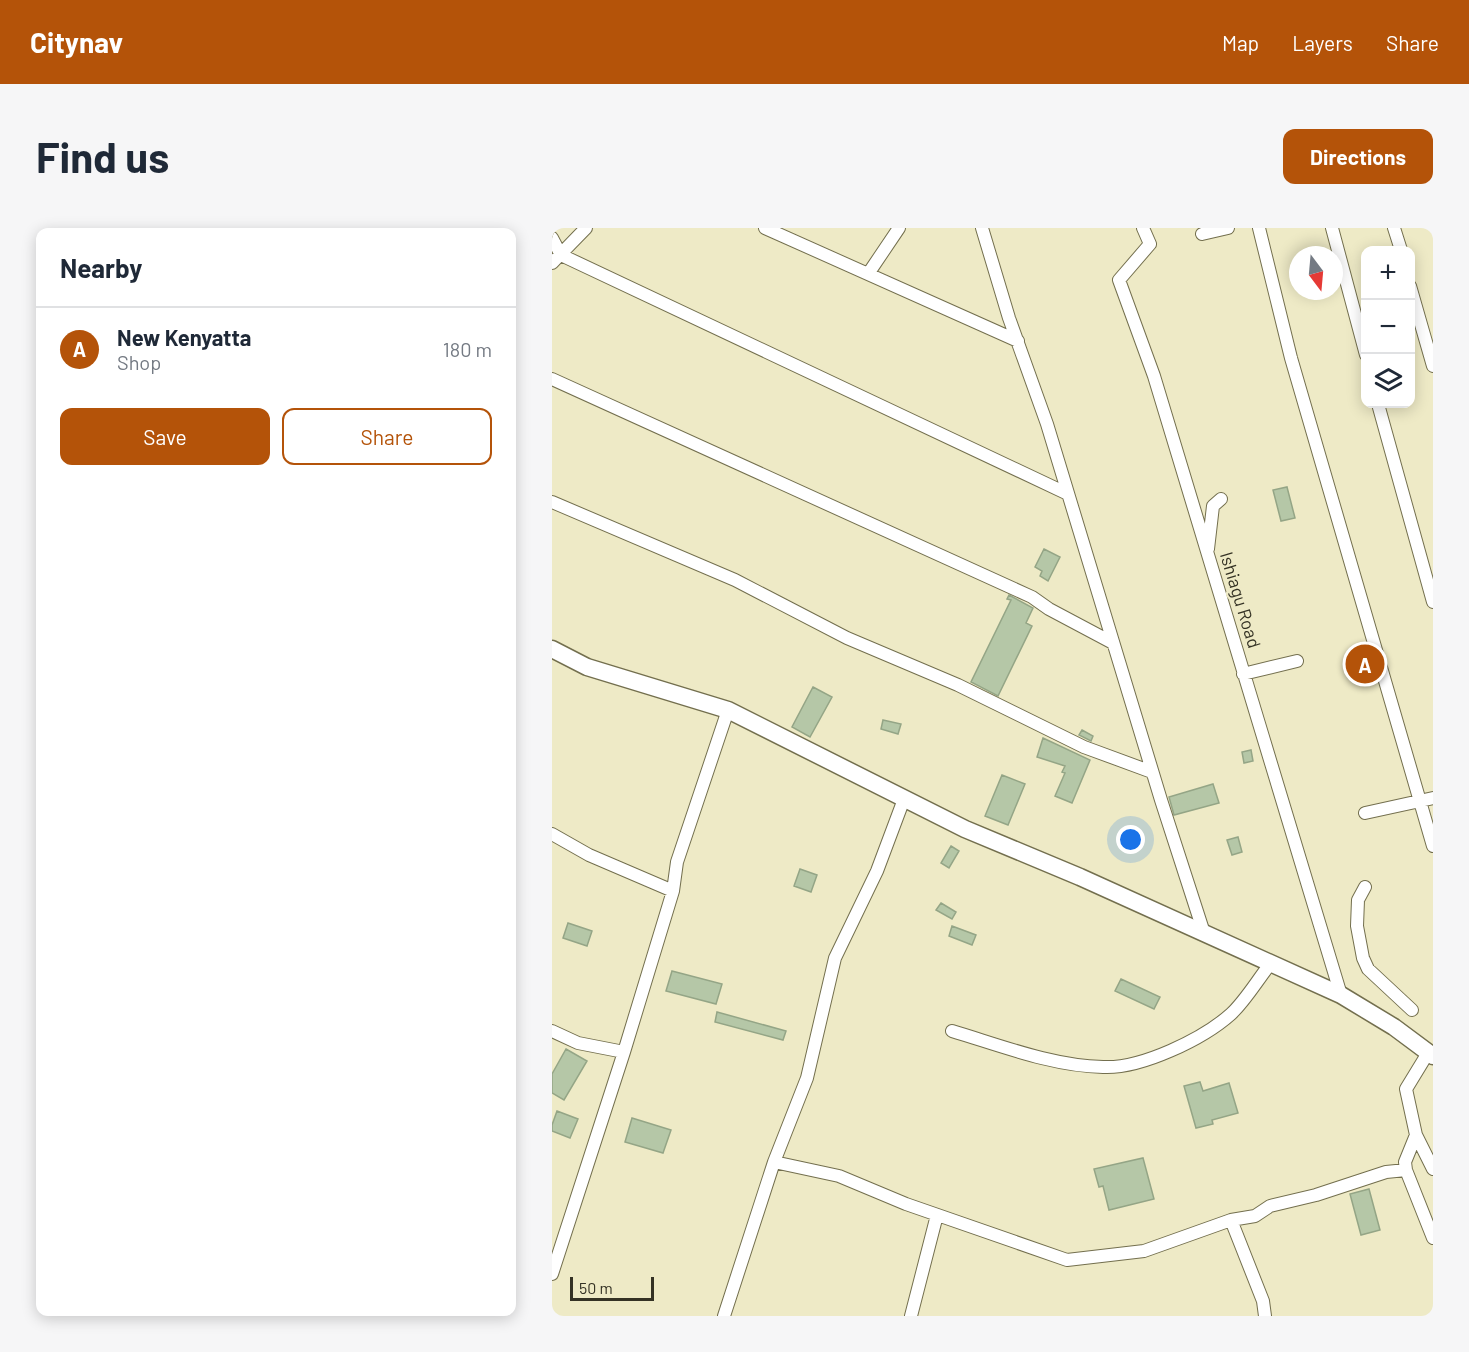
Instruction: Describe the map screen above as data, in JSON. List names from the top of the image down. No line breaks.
{"streets":{"street":["Ishiagu Road"]},"scale_bar":"50 m","north":"bottom","page":{"header":"Citynav","nav":["Map","Layers","Share"],"buttons":["Directions",["Save","Share"]],"title":"Find us","heading":"Nearby","map_buttons":["+","−"],"list":[{"mark":"A","name":"New Kenyatta","note":"Shop","value":"180 m"}],"pins":"A","scale":"50 m"}}
